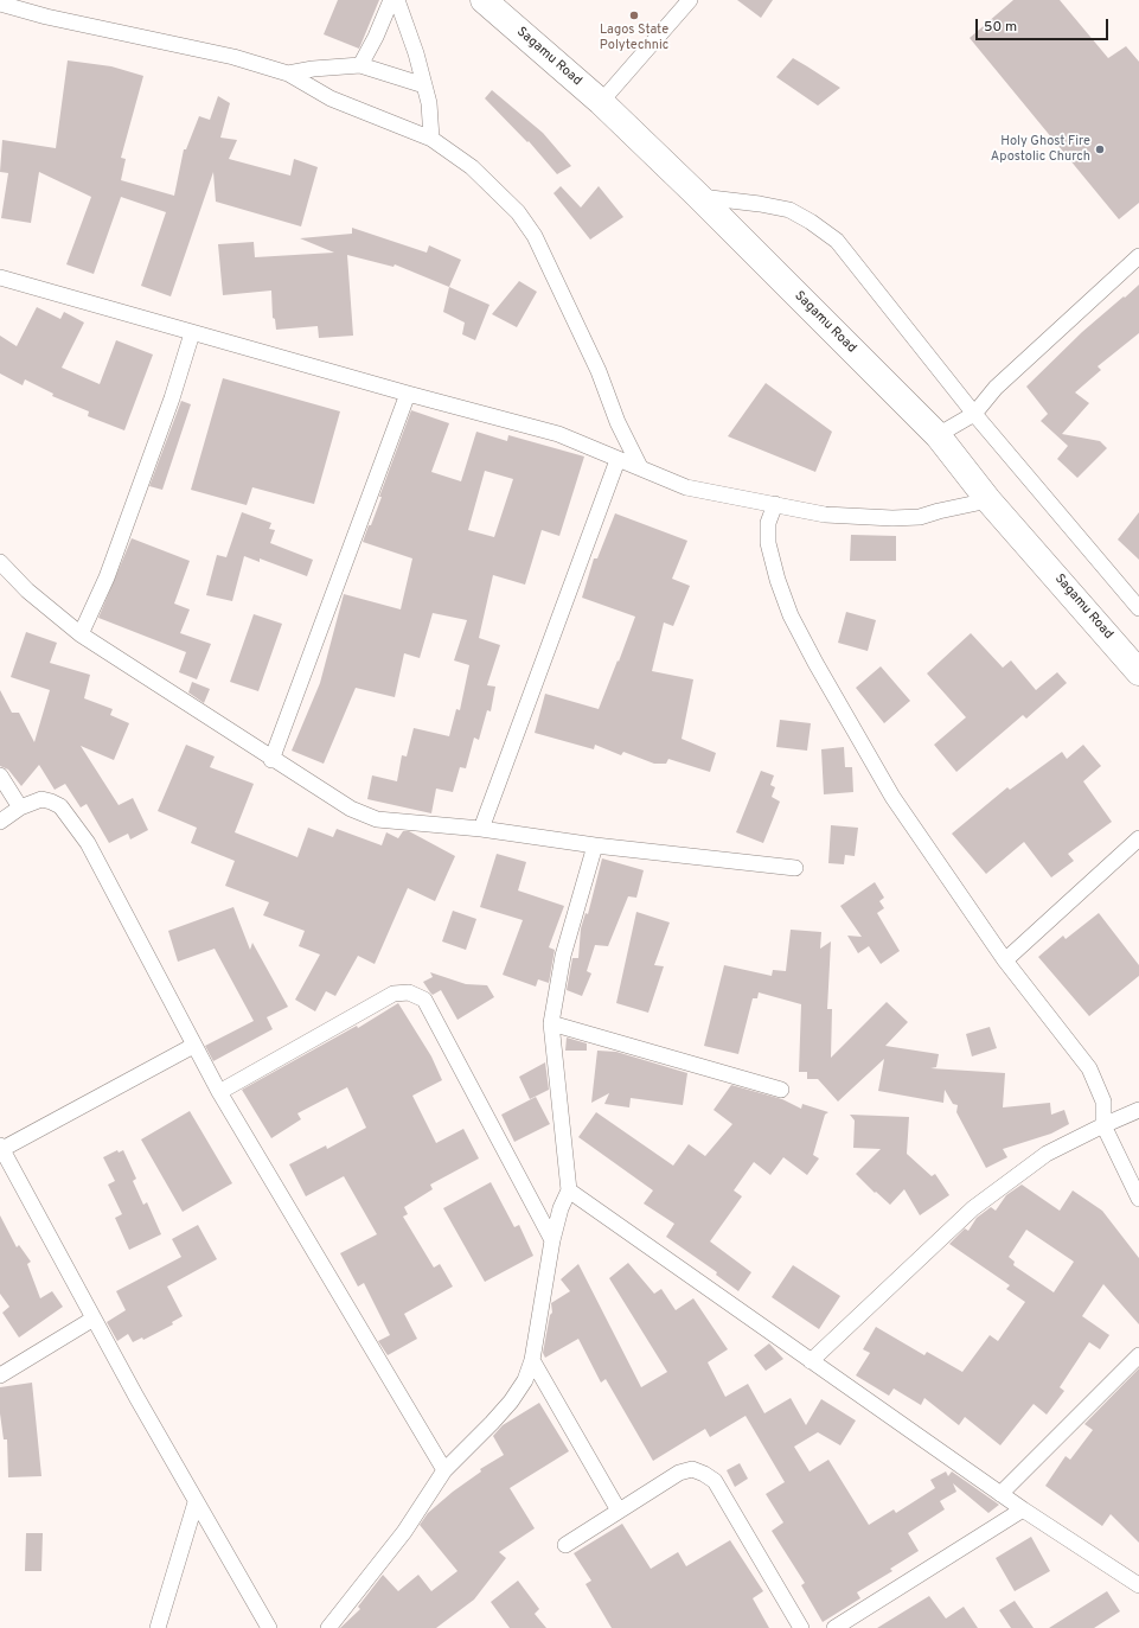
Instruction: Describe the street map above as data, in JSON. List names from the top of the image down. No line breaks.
{"streets":{"highway":["Sagamu Road"]},"places":["Lagos State Polytechnic","Holy Ghost Fire Apostolic Church"],"scale_bar":"50 m"}
